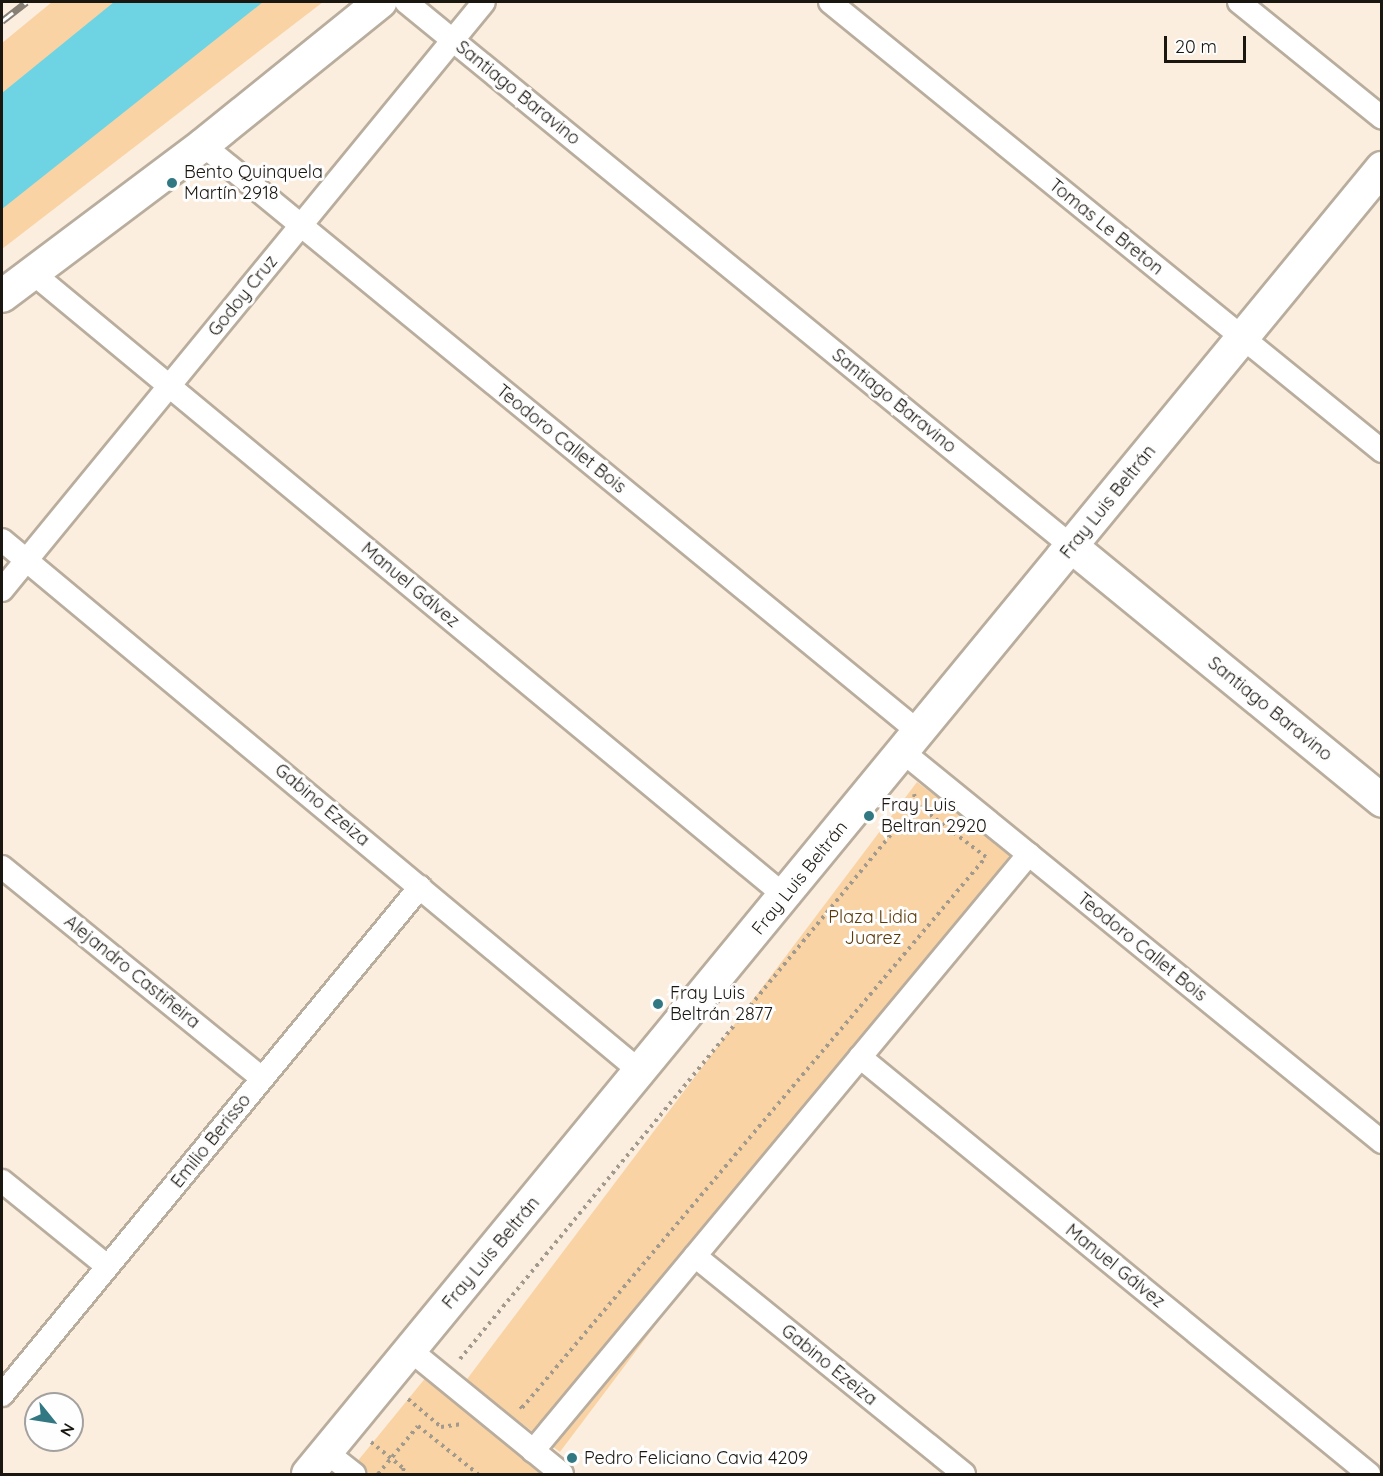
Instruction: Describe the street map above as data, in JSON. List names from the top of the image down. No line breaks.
{"streets":{"main road":["Santiago Baravino","Fray Luis Beltrán"],"street":["Tomas Le Breton","Godoy Cruz","Teodoro Callet Bois","Manuel Gálvez","Gabino Ezeiza","Alejandro Castiñeira","Emilio Berisso"]},"crossings":[["Santiago Baravino","Godoy Cruz"],["Santiago Baravino","Fray Luis Beltrán"],["Tomas Le Breton","Fray Luis Beltrán"],["Godoy Cruz","Teodoro Callet Bois"],["Godoy Cruz","Manuel Gálvez"],["Godoy Cruz","Gabino Ezeiza"],["Teodoro Callet Bois","Fray Luis Beltrán"],["Fray Luis Beltrán","Manuel Gálvez"],["Fray Luis Beltrán","Gabino Ezeiza"],["Gabino Ezeiza","Emilio Berisso"],["Alejandro Castiñeira","Emilio Berisso"]],"parks":["Plaza Lidia Juarez"],"places":["Bento Quinquela Martín 2918","Fray Luis Beltran 2920","Fray Luis Beltrán 2877","Pedro Feliciano Cavia 4209"],"scale_bar":"20 m","north":"bottom right"}
